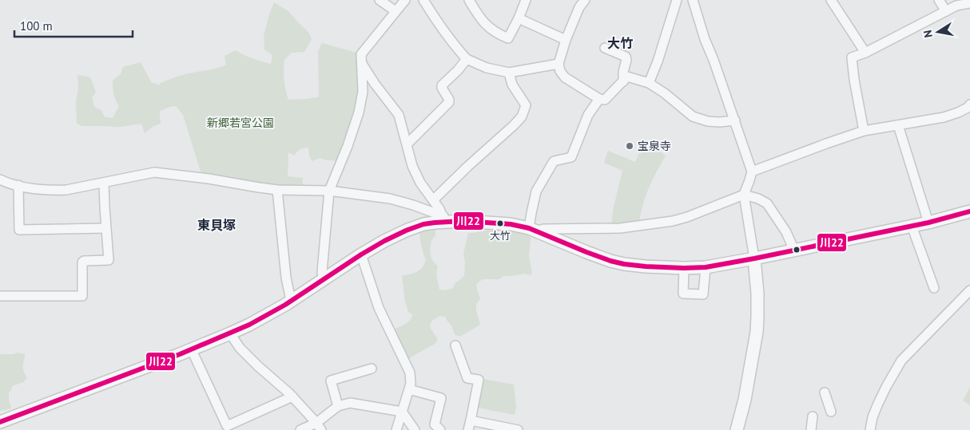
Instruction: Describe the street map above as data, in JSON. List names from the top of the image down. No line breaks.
{"districts":["大竹","東貝塚"],"parks":["新郷若宮公園"],"places":["宝泉寺","大竹"],"lines":["transit line 川22"],"scale_bar":"100 m","north":"left"}
